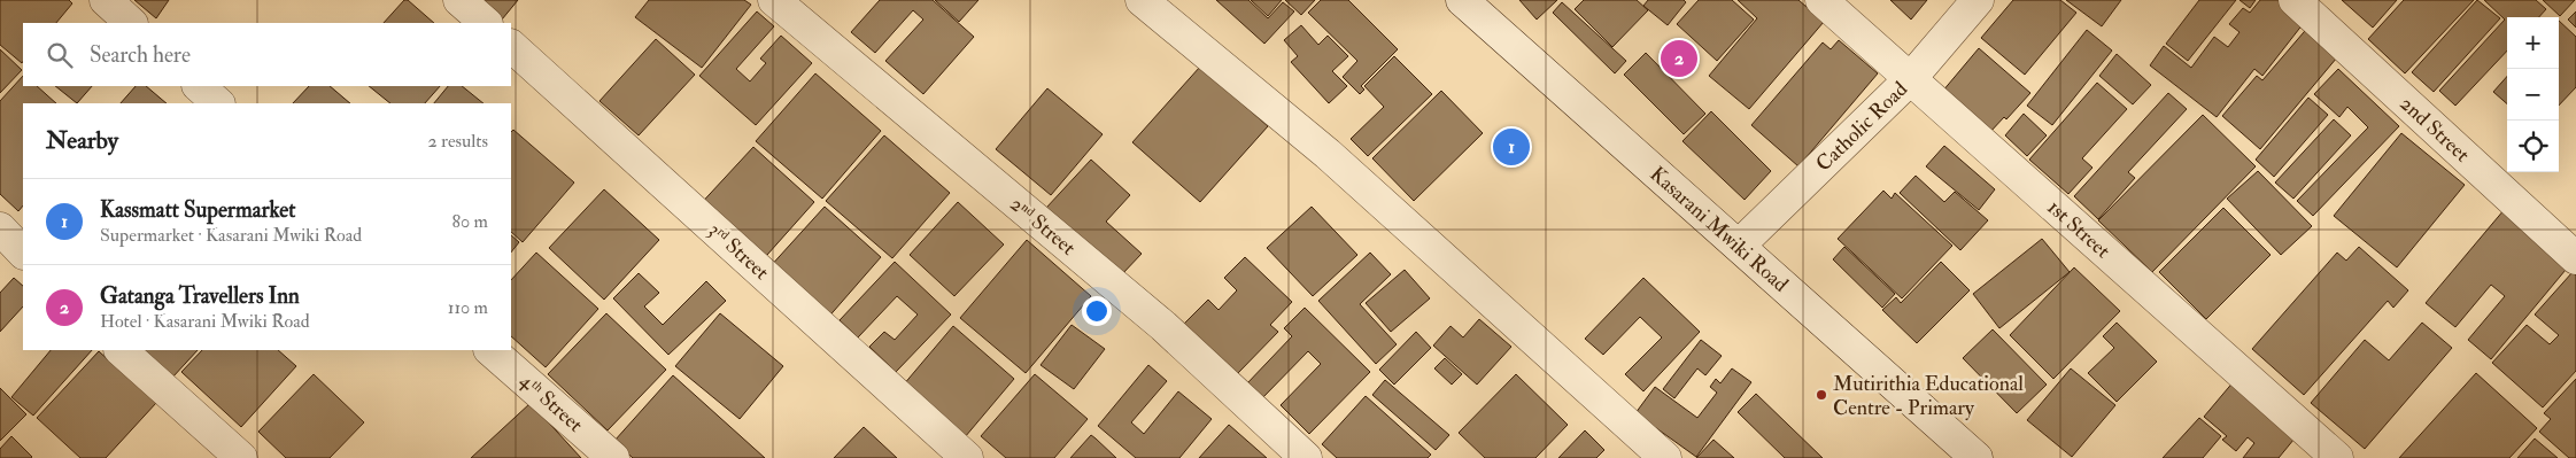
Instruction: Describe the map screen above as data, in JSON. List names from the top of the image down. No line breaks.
{"streets":{"street":["Catholic Road","2nd Street","2ⁿᵈ Street","Kasarani Mwiki Road","1st Street","3ʳᵈ Street","4ᵗʰ Street"]},"crossings":[["Catholic Road","Kasarani Mwiki Road"],["Catholic Road","1st Street"]],"places":["Mutirithia Educational Centre - Primary"],"page":{"map_buttons":["+","−"],"search":"Search here","pins":["2","1"],"heading":["Nearby","2 results"],"list":[{"mark":"1","name":"Kassmatt Supermarket","note":"Supermarket · Kasarani Mwiki Road","value":"80 m"},{"mark":"2","name":"Gatanga Travellers Inn","note":"Hotel · Kasarani Mwiki Road","value":"110 m"}]}}
